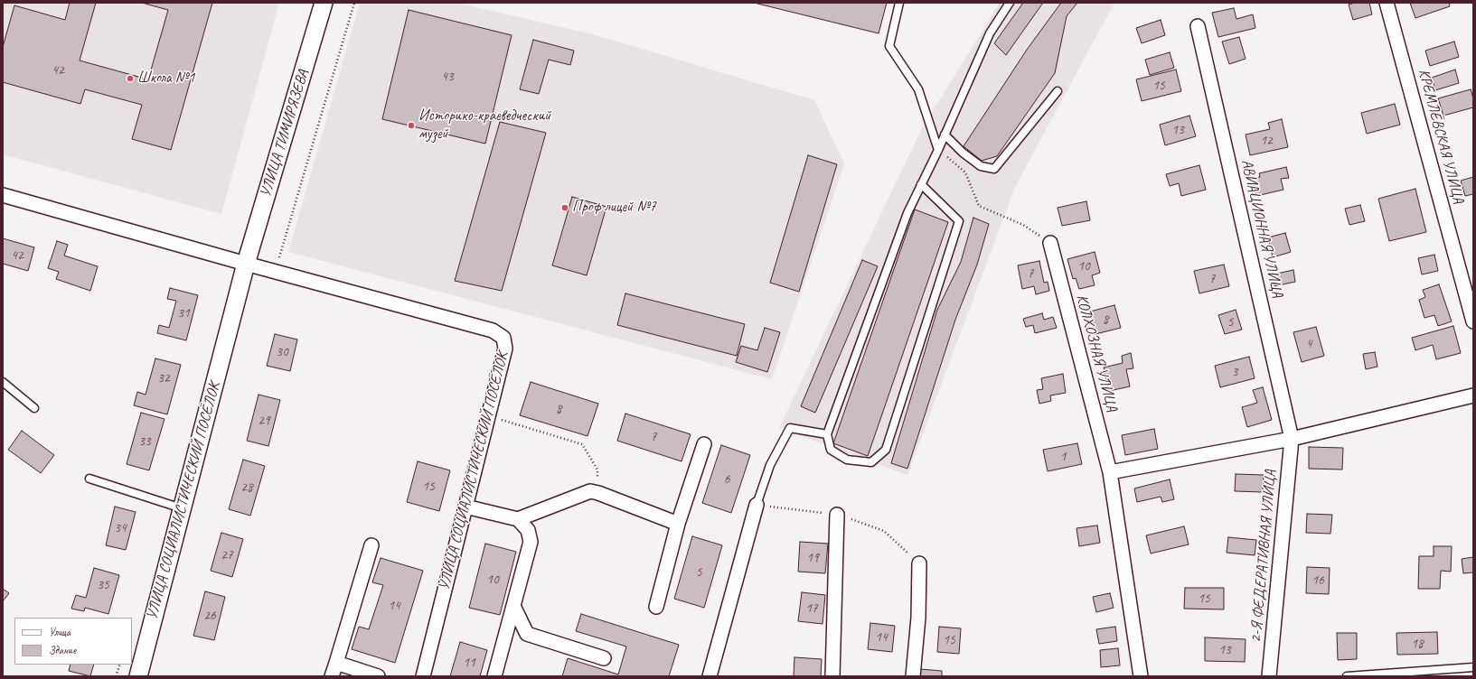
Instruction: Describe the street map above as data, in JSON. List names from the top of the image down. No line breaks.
{"streets":{"street":["УЛИЦА ТИМИРЯЗЕВА","КРЕМЛЁВСКАЯ УЛИЦА","АВИАЦИОННАЯ УЛИЦА","КОЛХОЗНАЯ УЛИЦА","УЛИЦА СОЦИАЛИСТИЧЕСКИЙ ПОСЁЛОК","2-Я ФЕДЕРАТИВНАЯ УЛИЦА"]},"crossings":[["УЛИЦА ТИМИРЯЗЕВА","УЛИЦА СОЦИАЛИСТИЧЕСКИЙ ПОСЁЛОК"],["АВИАЦИОННАЯ УЛИЦА","2-Я ФЕДЕРАТИВНАЯ УЛИЦА"]],"places":["Школа №1","Историко-краеведческий музей","Проф лицей №7"],"house_numbers":["42","43","15","13","12","42","10","7","7","31","8","5","4","30","3","32","8","29","7","33","1","6","15","28","34","27","19","5","10","16","35","15","14","17","26","14","15","18","13","11"],"legend":["Улица","Здание"]}
